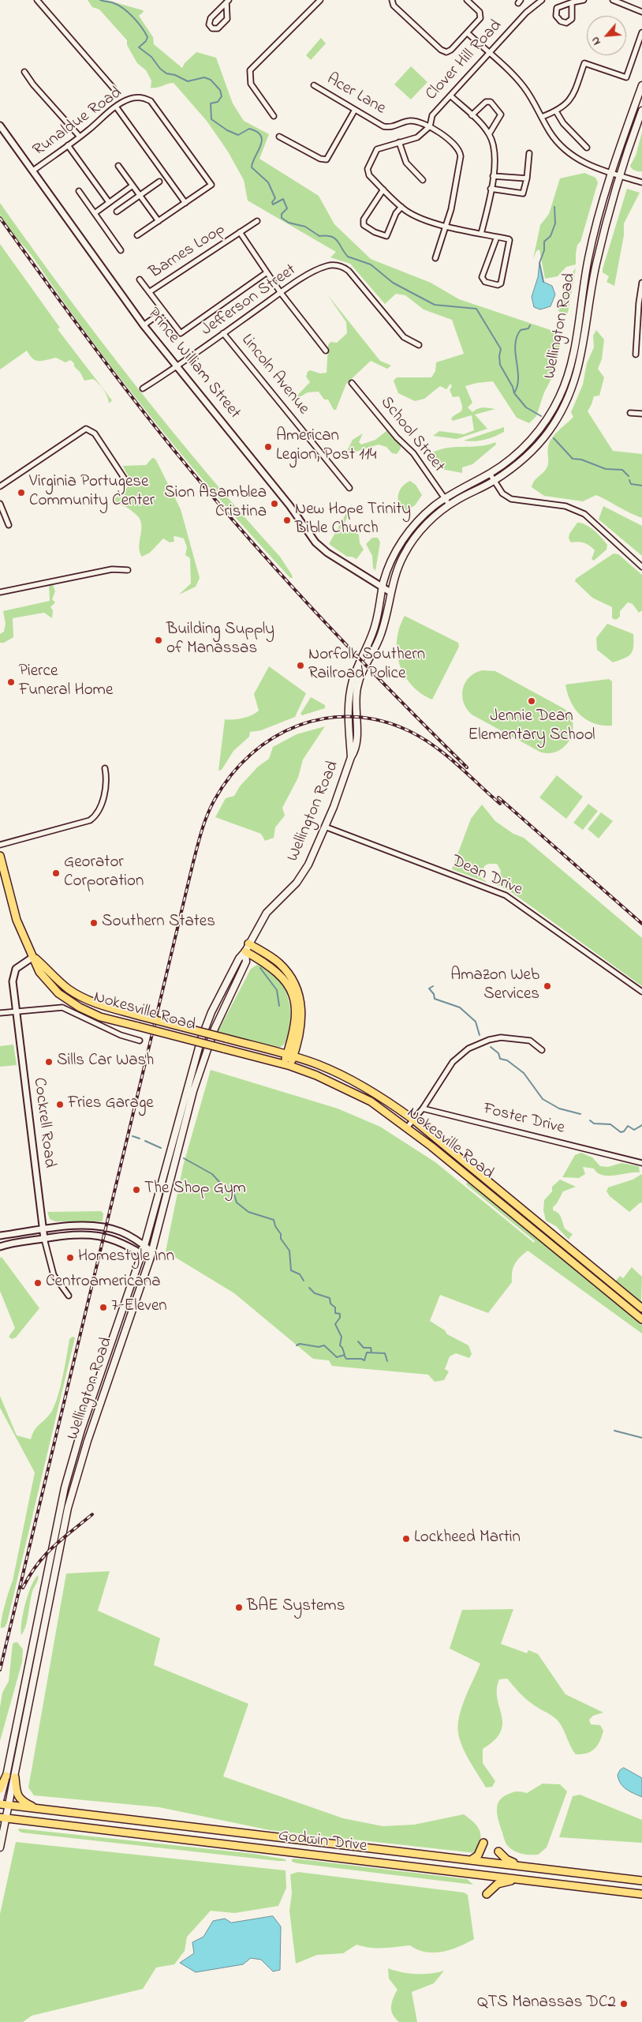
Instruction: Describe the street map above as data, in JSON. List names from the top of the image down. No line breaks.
{"streets":{"main road":["Wellington Road","Nokesville Road","Godwin Drive"],"street":["Clover Hill Road","Acer Lane","Runaldue Road","Barnes Loop","Jefferson Street","Prince William Street","Lincoln Avenue","School Street","Dean Drive","Foster Drive","Cockrell Road"]},"crossings":[["Clover Hill Road","Acer Lane"],["Runaldue Road","Prince William Street"],["Barnes Loop","Jefferson Street"],["Jefferson Street","Prince William Street"],["Jefferson Street","Lincoln Avenue"],["Wellington Road","Prince William Street"],["Wellington Road","School Street"],["Wellington Road","Dean Drive"],["Wellington Road","Godwin Drive"],["Nokesville Road","Cockrell Road"]],"places":["American Legion, Post 114","Virginia Portugese Community Center","Sion Asamblea Cristina","New Hope Trinity Bible Church","Building Supply of Manassas","Norfolk Southern Railroad Police","Pierce Funeral Home","Jennie Dean Elementary School","Georator Corporation","Southern States","Amazon Web Services","Sills Car Wash","Fries Garage","The Shop Gym","Homestyle Inn","Centroamericana","7-Eleven","Lockheed Martin","BAE Systems","QTS Manassas DC2"],"north":"bottom left"}
